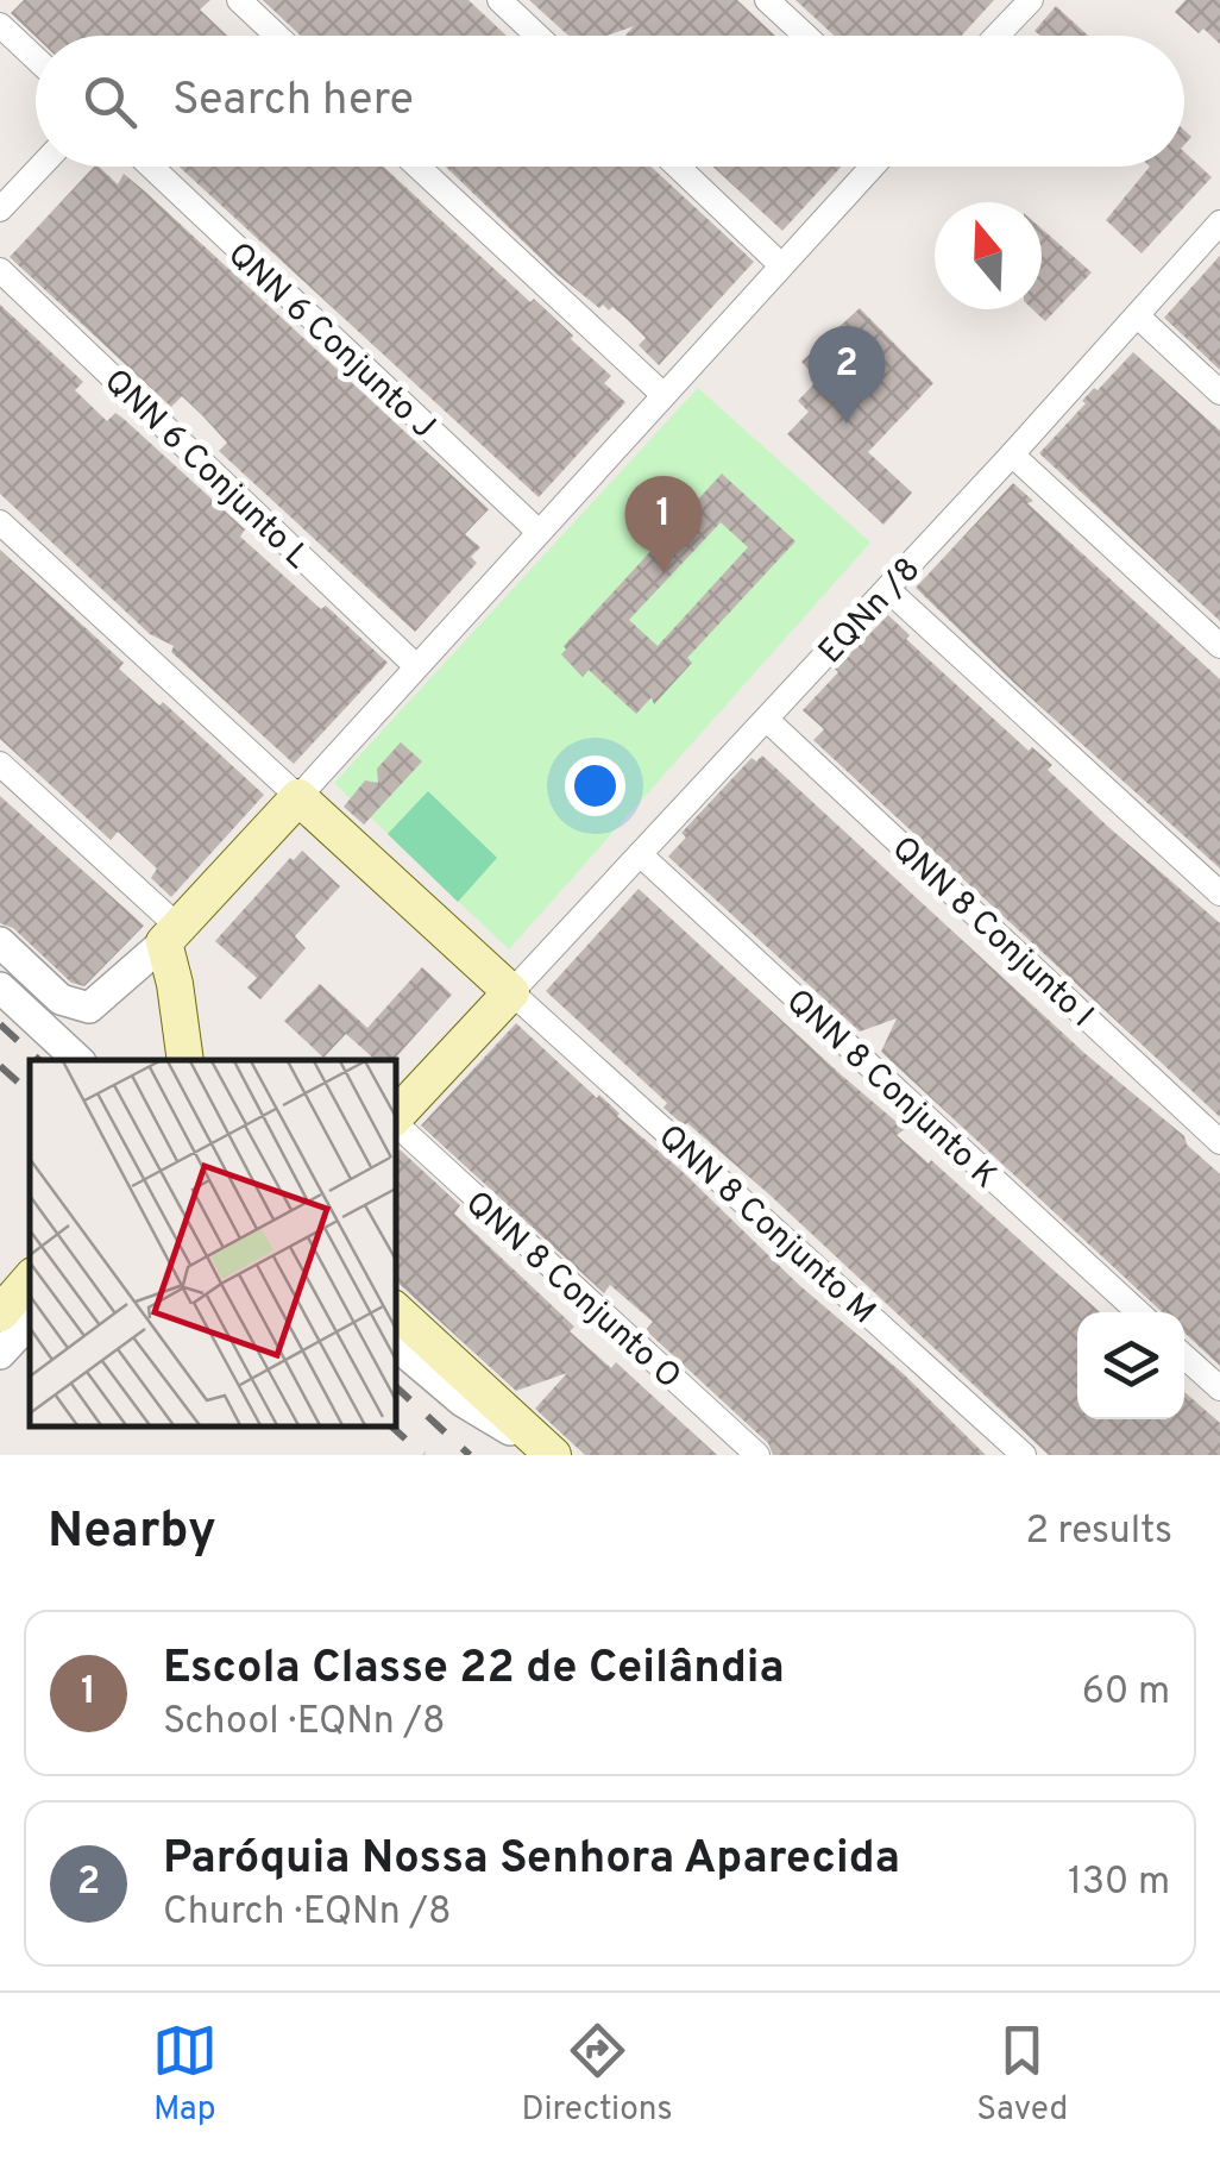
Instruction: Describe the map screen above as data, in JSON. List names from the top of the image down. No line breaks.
{"streets":{"street":["QNN 6 Conjunto J","QNN 6 Conjunto L","EQNn /8","QNN 8 Conjunto I","QNN 8 Conjunto K","QNN 8 Conjunto M","QNN 8 Conjunto O"]},"crossings":[["EQNn /8","QNN 8 Conjunto I"],["EQNn /8","QNN 8 Conjunto K"],["EQNn /8","QNN 8 Conjunto M"]],"north":"top","page":{"search":"Search here","pins":["2","1"],"heading":["Nearby","2 results"],"list":[{"mark":"1","name":"Escola Classe 22 de Ceilândia","note":"School · EQNn /8","value":"60 m"},{"mark":"2","name":"Paróquia Nossa Senhora Aparecida","note":"Church · EQNn /8","value":"130 m"}],"nav":["Map","Directions","Saved"]}}
